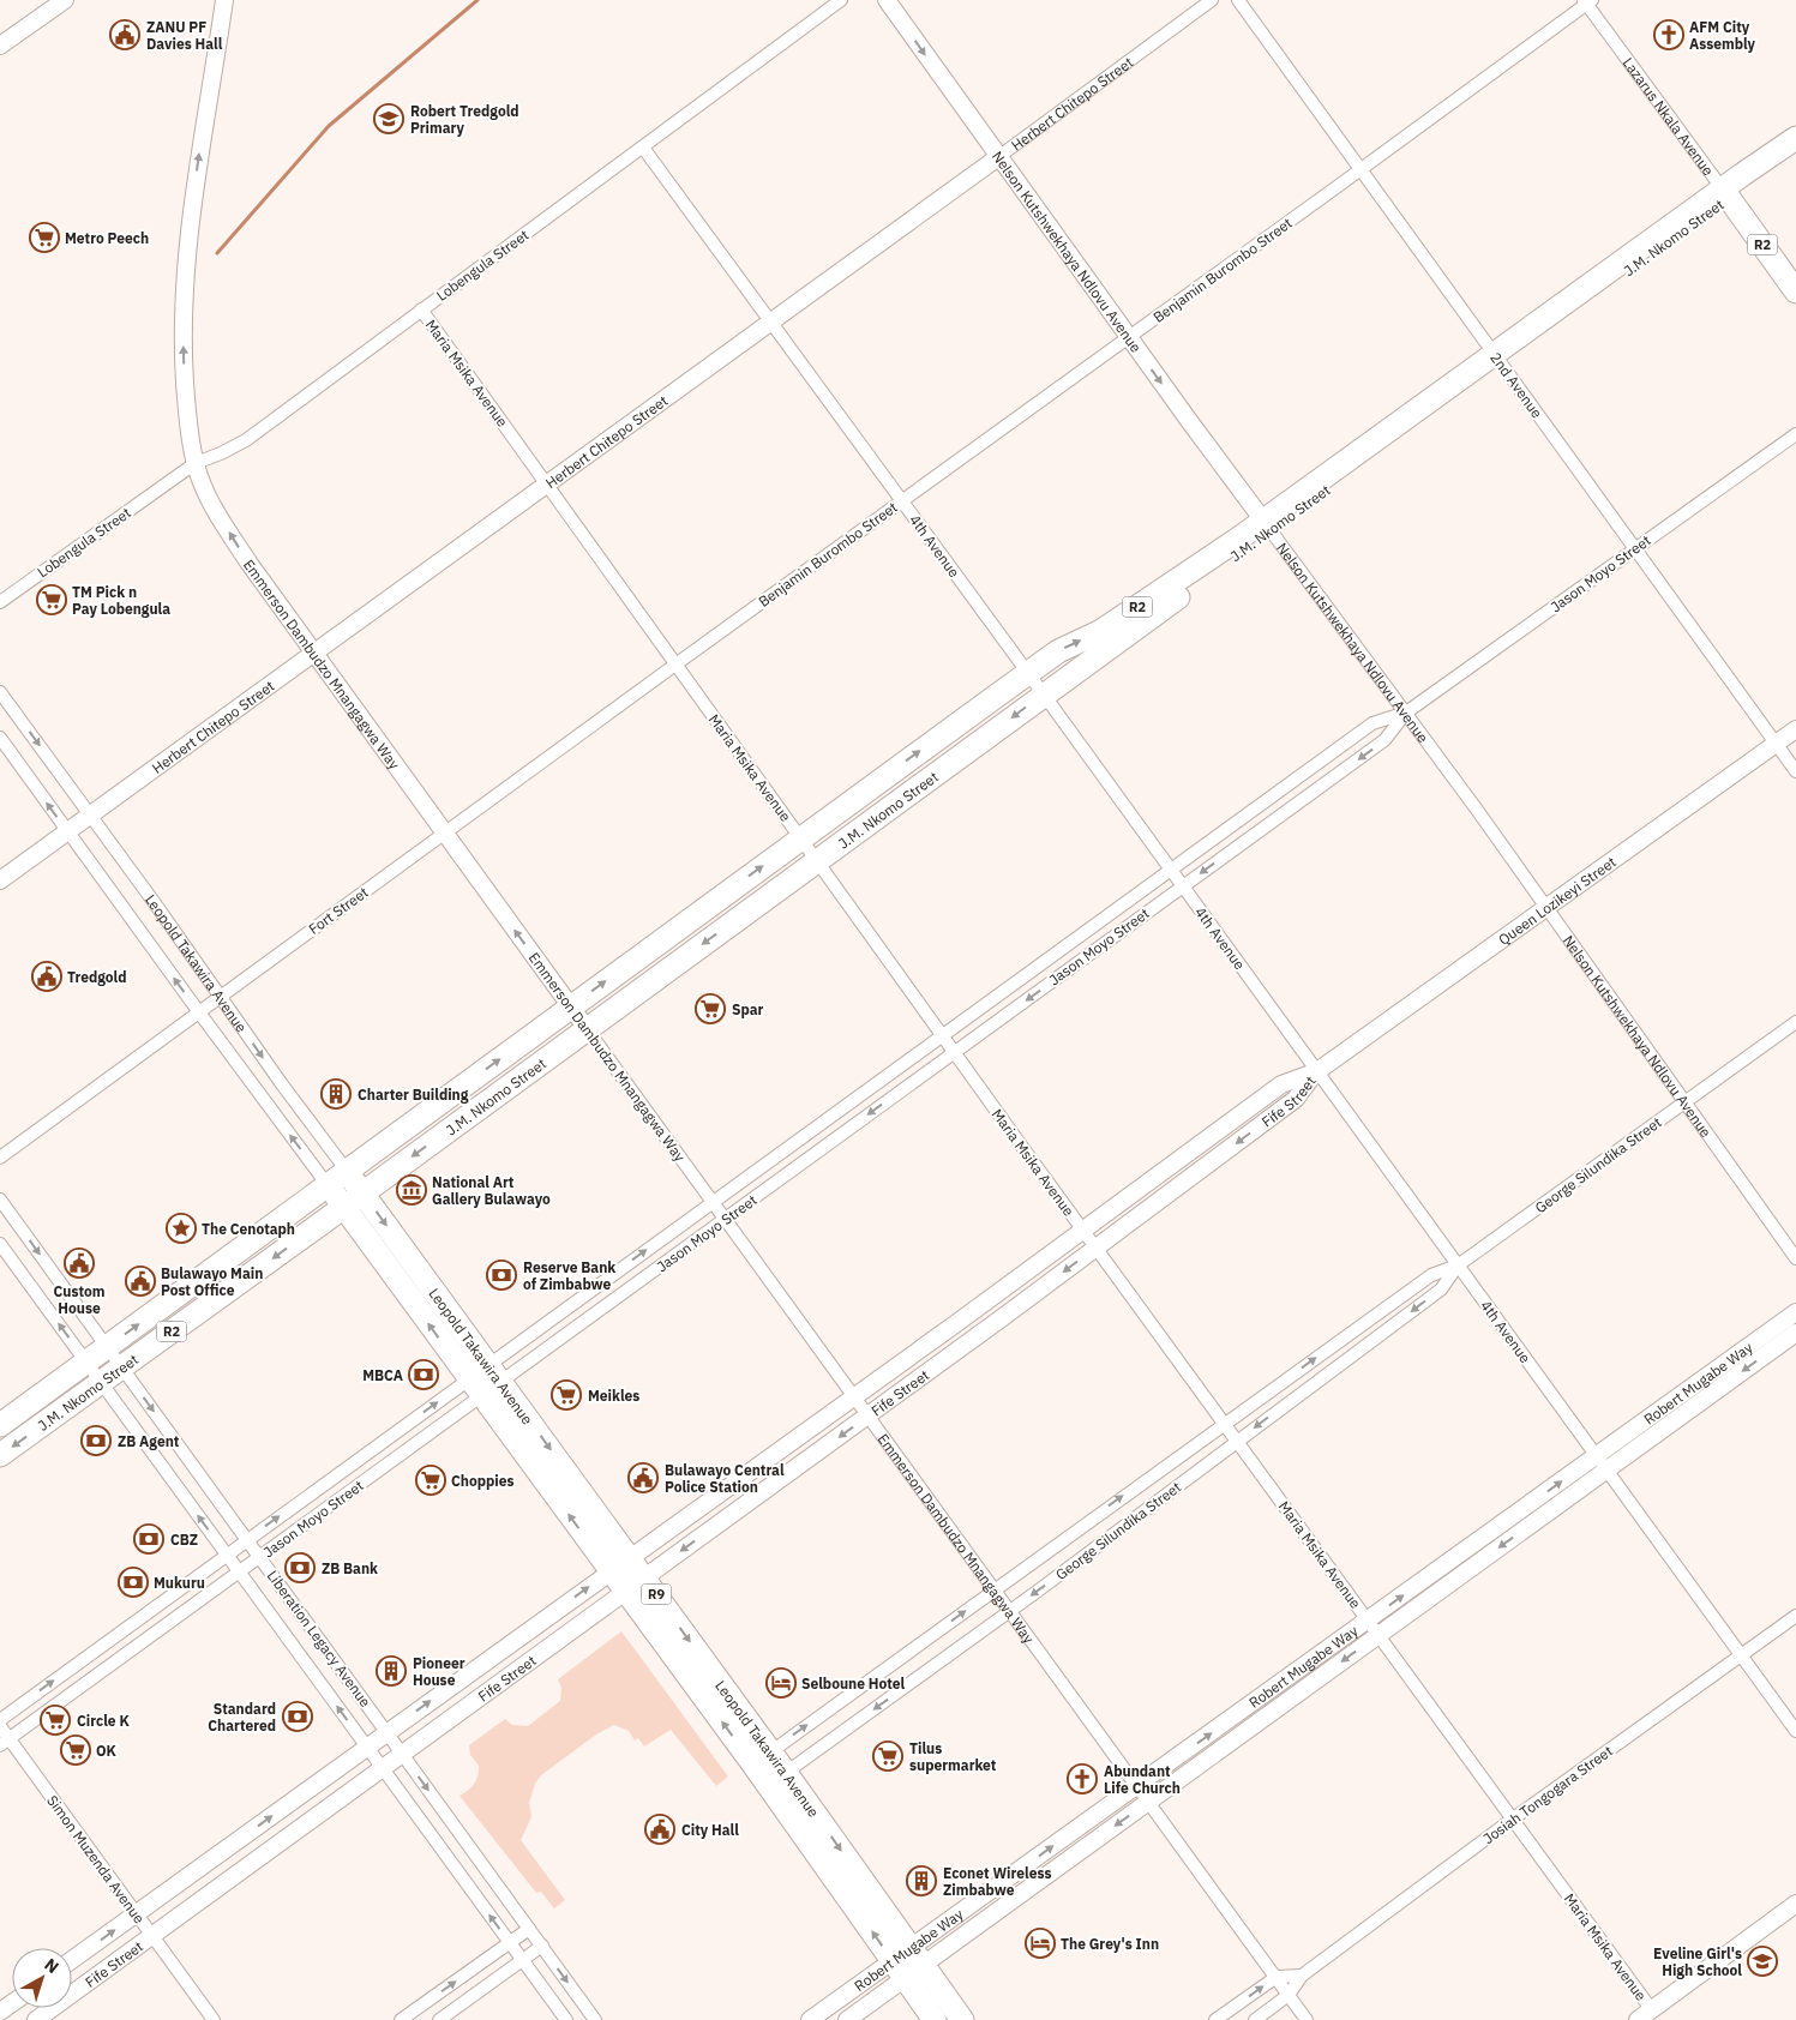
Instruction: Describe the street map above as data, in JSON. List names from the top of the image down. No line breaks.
{"streets":{"highway":["Lazarus Nkala Avenue","J.M. Nkomo Street","R2","Leopold Takawira Avenue","R9"],"street":["Herbert Chitepo Street","Nelson Kutshwekhaya Ndlovu Avenue","Lobengula Street","Benjamin Burombo Street","Maria Msika Avenue","2nd Avenue","4th Avenue","Jason Moyo Street","Emmerson Dambudzo Mnangagwa Way","Queen Lozikeyi Street","Fort Street","Fife Street","George Silundika Street","Robert Mugabe Way","Liberation Legacy Avenue","Josiah Tongogara Street","Simon Muzenda Avenue"]},"crossings":[["Herbert Chitepo Street","Nelson Kutshwekhaya Ndlovu Avenue"],["Herbert Chitepo Street","Maria Msika Avenue"],["Herbert Chitepo Street","4th Avenue"],["Herbert Chitepo Street","Emmerson Dambudzo Mnangagwa Way"],["Herbert Chitepo Street","Leopold Takawira Avenue"],["Lazarus Nkala Avenue","J.M. Nkomo Street"],["Lazarus Nkala Avenue","Benjamin Burombo Street"],["J.M. Nkomo Street","Nelson Kutshwekhaya Ndlovu Avenue"],["J.M. Nkomo Street","Maria Msika Avenue"],["J.M. Nkomo Street","2nd Avenue"],["J.M. Nkomo Street","4th Avenue"],["J.M. Nkomo Street","Emmerson Dambudzo Mnangagwa Way"],["J.M. Nkomo Street","Leopold Takawira Avenue"],["J.M. Nkomo Street","Liberation Legacy Avenue"],["Nelson Kutshwekhaya Ndlovu Avenue","Benjamin Burombo Street"],["Nelson Kutshwekhaya Ndlovu Avenue","Jason Moyo Street"],["Nelson Kutshwekhaya Ndlovu Avenue","Queen Lozikeyi Street"],["Nelson Kutshwekhaya Ndlovu Avenue","George Silundika Street"],["Lobengula Street","Maria Msika Avenue"],["Lobengula Street","4th Avenue"],["Lobengula Street","Emmerson Dambudzo Mnangagwa Way"],["Benjamin Burombo Street","Maria Msika Avenue"],["Benjamin Burombo Street","2nd Avenue"],["Benjamin Burombo Street","4th Avenue"],["Benjamin Burombo Street","Fort Street"],["Maria Msika Avenue","Jason Moyo Street"],["Maria Msika Avenue","Fort Street"],["Maria Msika Avenue","Fife Street"],["Maria Msika Avenue","George Silundika Street"],["Maria Msika Avenue","Robert Mugabe Way"],["Maria Msika Avenue","Josiah Tongogara Street"],["2nd Avenue","Jason Moyo Street"],["2nd Avenue","Queen Lozikeyi Street"],["4th Avenue","Jason Moyo Street"],["4th Avenue","Queen Lozikeyi Street"],["4th Avenue","Fife Street"],["4th Avenue","George Silundika Street"],["4th Avenue","Robert Mugabe Way"],["4th Avenue","Josiah Tongogara Street"],["Jason Moyo Street","Emmerson Dambudzo Mnangagwa Way"],["Jason Moyo Street","Leopold Takawira Avenue"],["Jason Moyo Street","Liberation Legacy Avenue"],["Jason Moyo Street","Simon Muzenda Avenue"],["Emmerson Dambudzo Mnangagwa Way","Fort Street"],["Emmerson Dambudzo Mnangagwa Way","Fife Street"],["Emmerson Dambudzo Mnangagwa Way","George Silundika Street"],["Emmerson Dambudzo Mnangagwa Way","Robert Mugabe Way"],["Emmerson Dambudzo Mnangagwa Way","Josiah Tongogara Street"],["Queen Lozikeyi Street","Fife Street"],["Fort Street","Leopold Takawira Avenue"],["Leopold Takawira Avenue","Fife Street"],["Leopold Takawira Avenue","George Silundika Street"],["Leopold Takawira Avenue","Robert Mugabe Way"],["Fife Street","Liberation Legacy Avenue"],["Fife Street","Simon Muzenda Avenue"]],"one_way":["Emmerson Dambudzo Mnangagwa Way"],"places":{"public building":["ZANU PF Davies Hall","Tredgold","Custom House","Bulawayo Main Post Office","Bulawayo Central Police Station","City Hall"],"church":["AFM City Assembly","Abundant Life Church"],"school or university":["Robert Tredgold Primary","Eveline Girl's High School"],"supermarket":["Metro Peech","TM Pick n Pay Lobengula","Spar","Meikles","Choppies","Circle K","OK","Tilus supermarket"],"building":["Charter Building","Pioneer House","Econet Wireless Zimbabwe"],"museum":["National Art Gallery Bulawayo"],"place":["The Cenotaph"],"bank":["Reserve Bank of Zimbabwe","MBCA","ZB Agent","CBZ","ZB Bank","Mukuru","Standard Chartered"],"hotel":["Selboune Hotel","The Grey's Inn"]},"north":"top right"}
